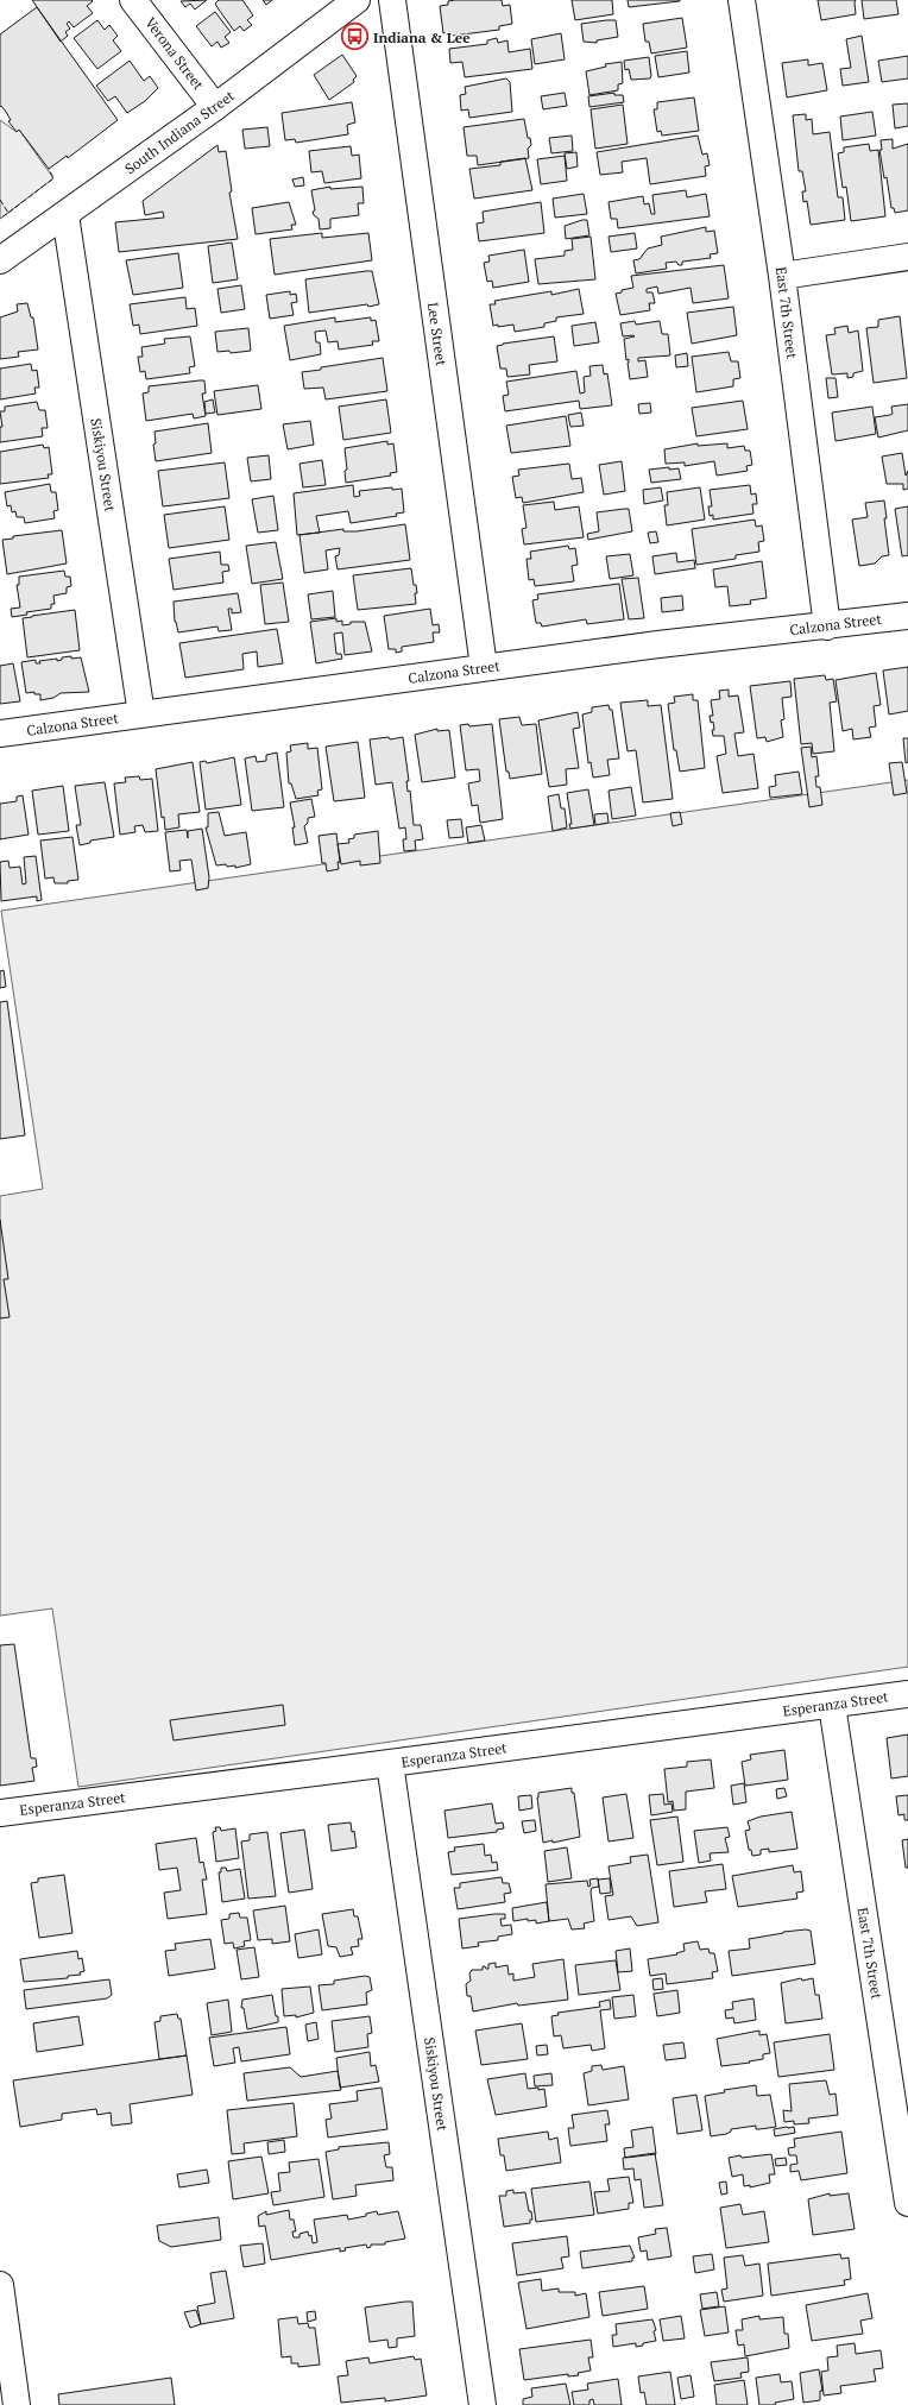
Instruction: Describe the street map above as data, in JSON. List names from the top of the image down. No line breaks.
{"streets":{"street":["Verona Street","South Indiana Street","East 7th Street","Lee Street","Siskiyou Street","Calzona Street","Esperanza Street"]},"crossings":[["Verona Street","South Indiana Street"],["South Indiana Street","Siskiyou Street"],["East 7th Street","Calzona Street"],["East 7th Street","Esperanza Street"],["Lee Street","Calzona Street"],["Siskiyou Street","Calzona Street"],["Siskiyou Street","Esperanza Street"]],"places":{"bus stop":["Indiana & Lee"]}}
